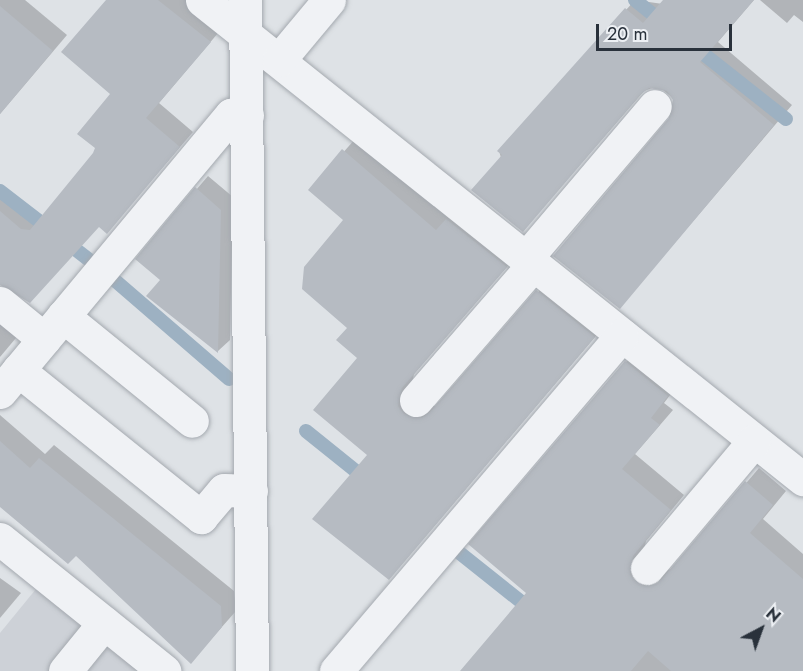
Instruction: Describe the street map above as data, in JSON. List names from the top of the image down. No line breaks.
{"scale_bar":"20 m","north":"top right"}
